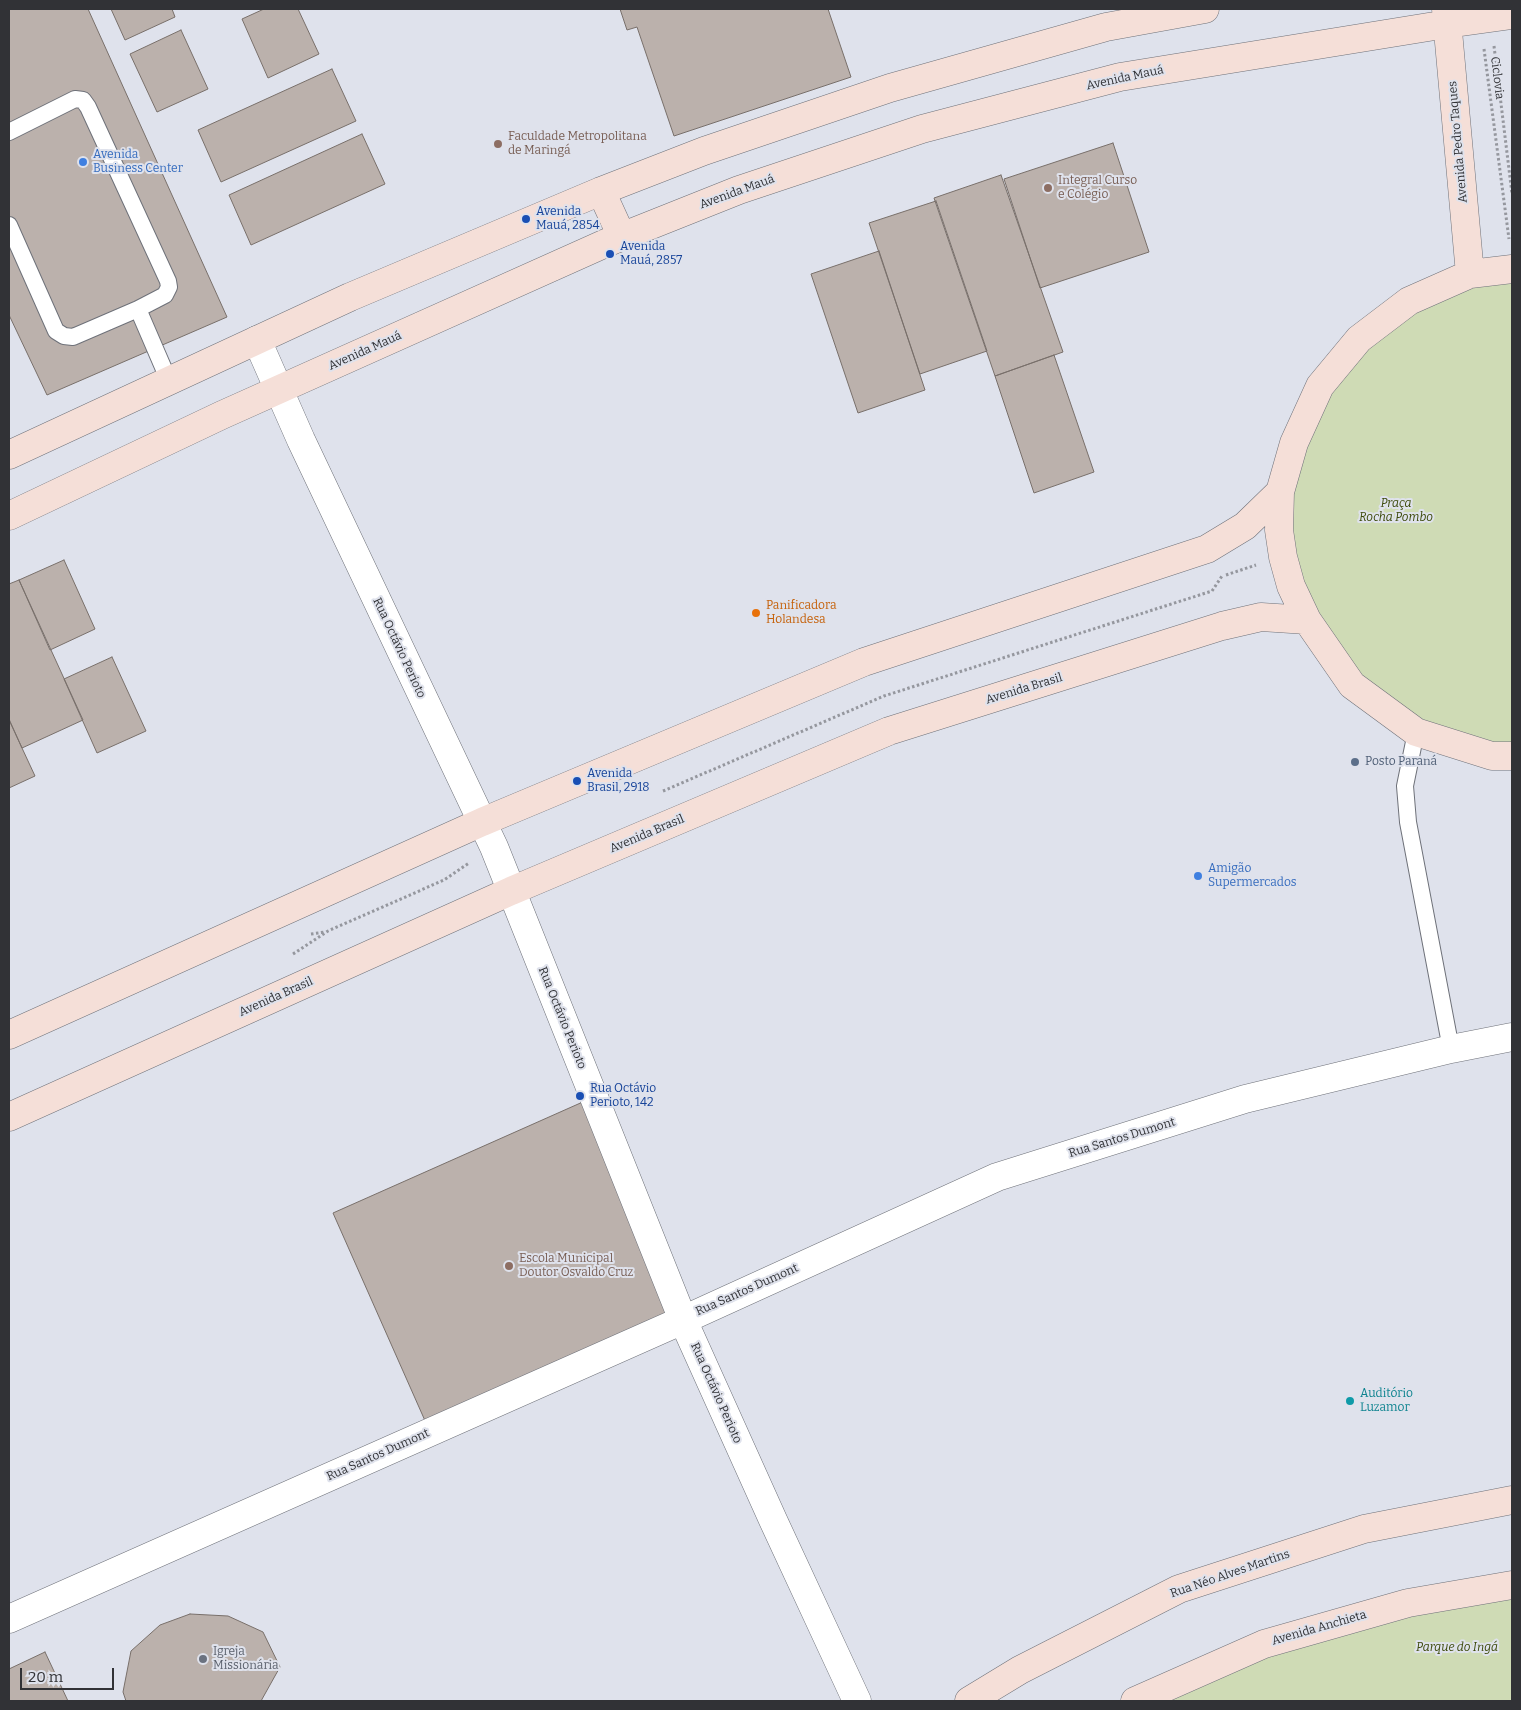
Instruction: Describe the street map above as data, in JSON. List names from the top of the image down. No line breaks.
{"streets":{"main road":["Avenida Mauá","Avenida Pedro Taques","Avenida Brasil","Rua Néo Alves Martins","Avenida Anchieta"],"street":["Rua Octávio Perioto","Rua Santos Dumont"],"path":["Ciclovia"]},"crossings":[["Avenida Mauá","Ciclovia"],["Avenida Mauá","Avenida Pedro Taques"],["Avenida Mauá","Rua Octávio Perioto"],["Rua Octávio Perioto","Avenida Brasil"],["Rua Octávio Perioto","Rua Santos Dumont"]],"parks":["Praça Rocha Pombo","Parque do Ingá"],"places":["Faculdade Metropolitana de Maringá","Avenida Business Center","Integral Curso e Colégio","Avenida Mauá, 2854","Avenida Mauá, 2857","Panificadora Holandesa","Posto Paraná","Avenida Brasil, 2918","Amigão Supermercados","Rua Octávio Perioto, 142","Escola Municipal Doutor Osvaldo Cruz","Auditório Luzamor","Igreja Missionária"],"scale_bar":"20 m"}
